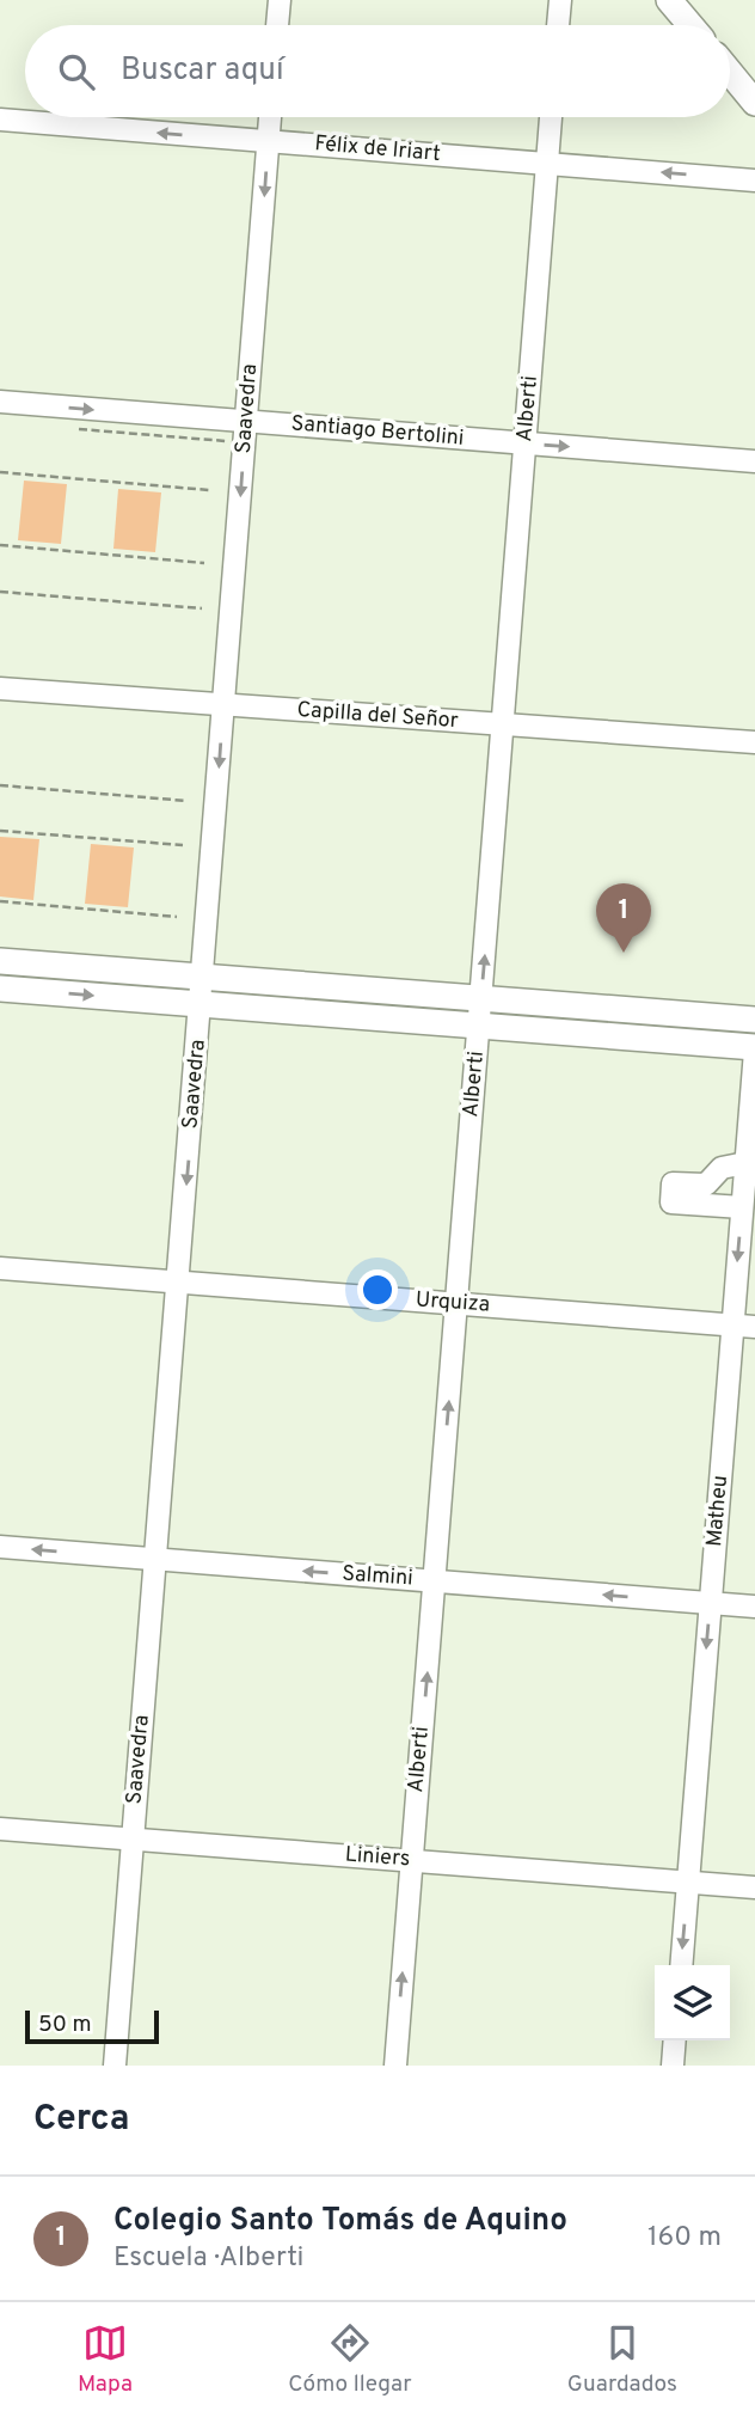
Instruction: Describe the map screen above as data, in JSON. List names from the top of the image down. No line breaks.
{"streets":{"street":["Félix de Iriart","Saavedra","Alberti","Santiago Bertolini","Capilla del Señor","Urquiza","Matheu","Salmini","Liniers"]},"crossings":[["Félix de Iriart","Saavedra"],["Félix de Iriart","Alberti"],["Saavedra","Santiago Bertolini"],["Saavedra","Capilla del Señor"],["Saavedra","Urquiza"],["Saavedra","Salmini"],["Saavedra","Liniers"],["Alberti","Santiago Bertolini"],["Alberti","Capilla del Señor"],["Alberti","Urquiza"],["Alberti","Salmini"],["Alberti","Liniers"],["Urquiza","Matheu"],["Matheu","Salmini"],["Matheu","Liniers"]],"one_way":["Félix de Iriart","Saavedra","Alberti","Santiago Bertolini","Matheu","Salmini"],"scale_bar":"50 m","page":{"search":"Buscar aquí","pins":"1","scale":"50 m","heading":"Cerca","list":[{"mark":"1","name":"Colegio Santo Tomás de Aquino","note":"Escuela · Alberti","value":"160 m"}],"nav":["Mapa","Cómo llegar","Guardados"]}}
